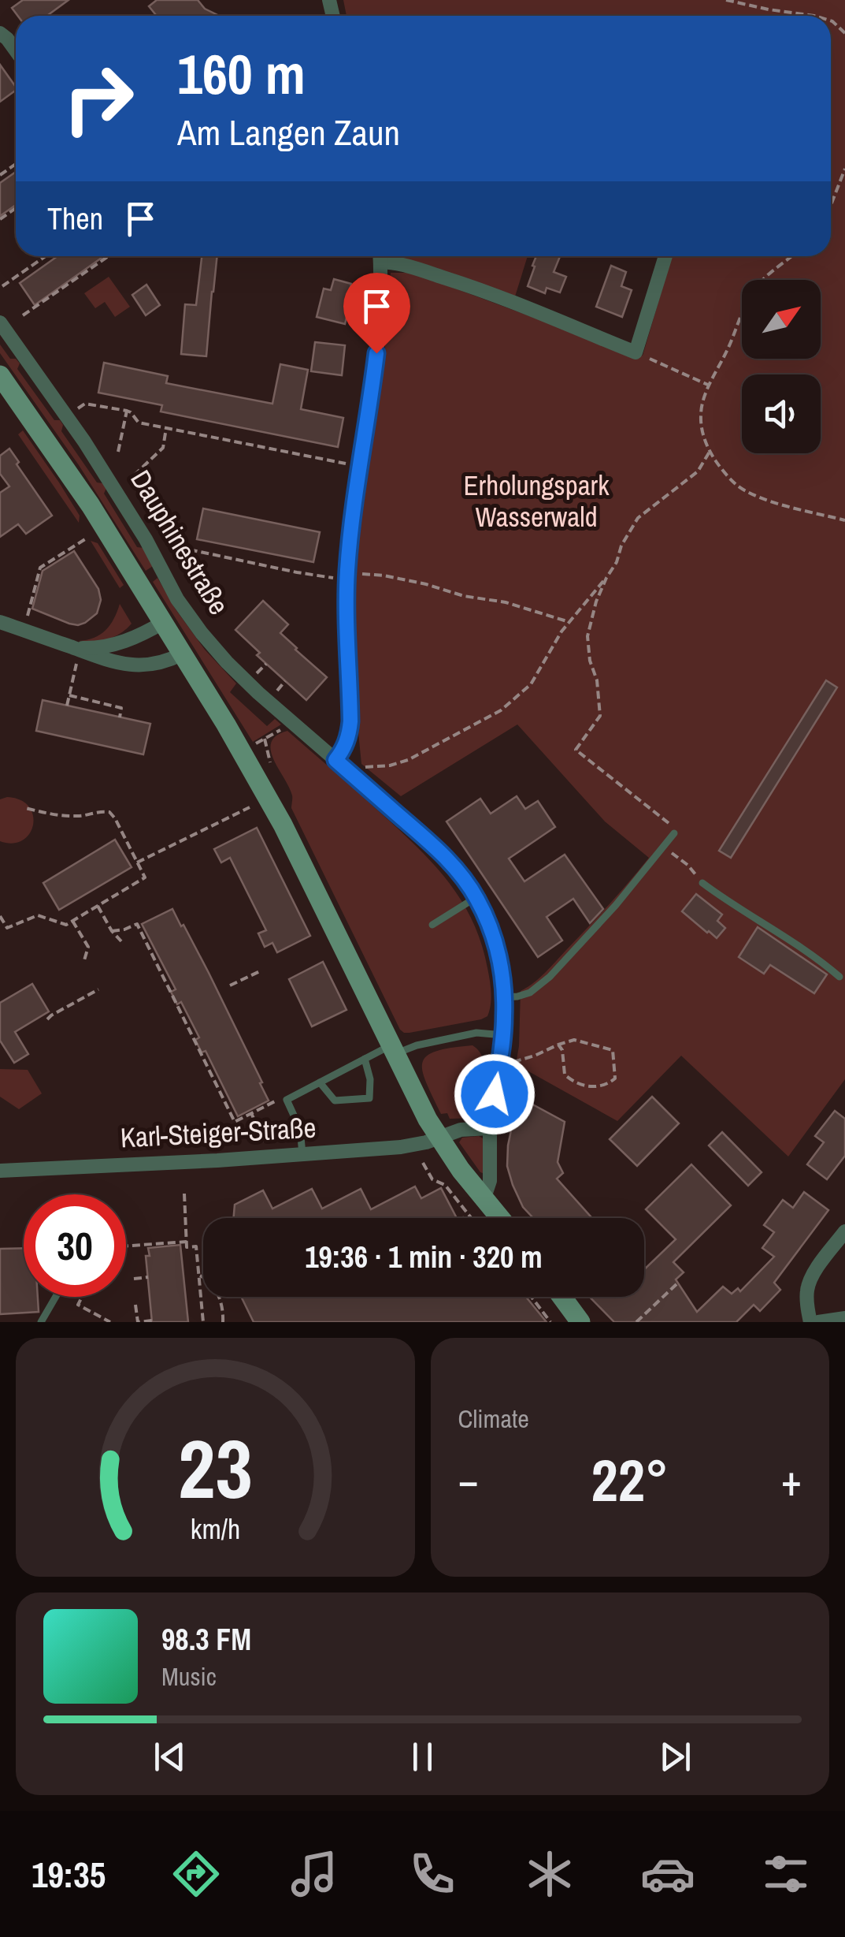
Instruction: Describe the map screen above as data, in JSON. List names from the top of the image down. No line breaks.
{"streets":{"main road":["Dauphinestraße"],"street":["Karl-Steiger-Straße"]},"crossings":[["Dauphinestraße","Karl-Steiger-Straße"]],"parks":["Erholungspark Wasserwald"],"north":"top right","page":{"turn":["160 m","Am Langen Zaun"],"then":"Then","limit":"30","trip":"19:36 · 1 min · 320 m","tile":"Climate","heat":["−","22°","+"],"song":["98.3 FM","Music"],"tabs":"19:35","gauge":["23","km/h"]}}
